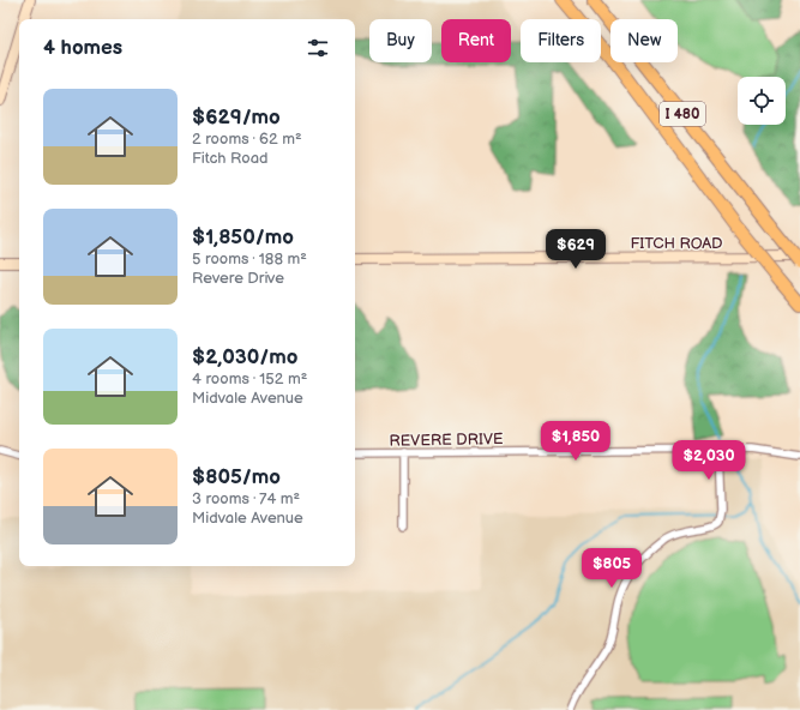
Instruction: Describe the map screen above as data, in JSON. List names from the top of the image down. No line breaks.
{"streets":{"highway":["I 480"],"street":["FITCH ROAD","REVERE DRIVE"]},"page":{"chip":["Buy","Rent","Filters","New"],"heading":"4 homes","list":[{"name":"$629/mo","note":"2 rooms · 62 m² · Fitch Road"},{"name":"$1,850/mo","note":"5 rooms · 188 m² · Revere Drive"},{"name":"$2,030/mo","note":"4 rooms · 152 m² · Midvale Avenue"},{"name":"$805/mo","note":"3 rooms · 74 m² · Midvale Avenue"}],"price":["$629","$1,850","$2,030","$805"]}}
